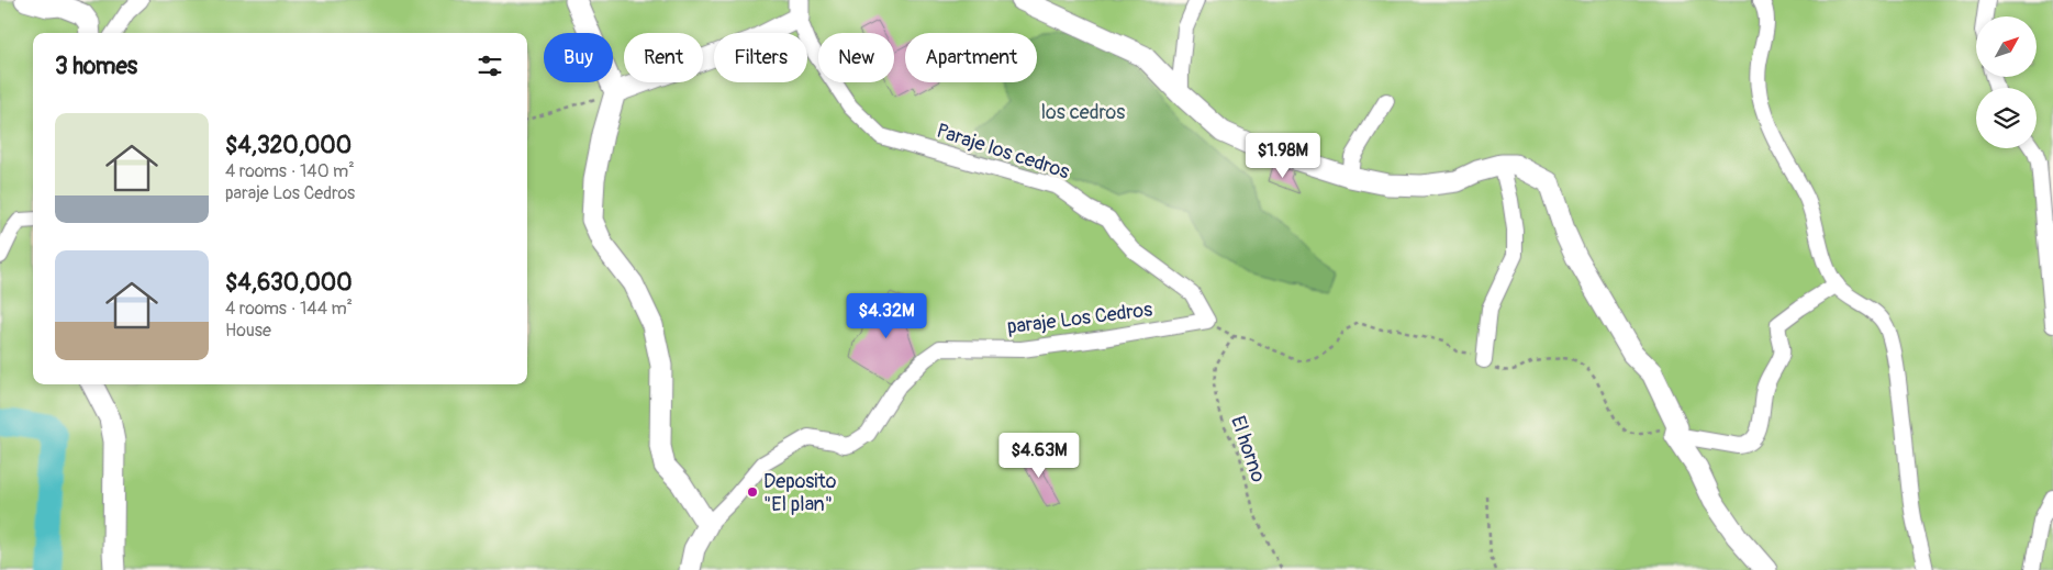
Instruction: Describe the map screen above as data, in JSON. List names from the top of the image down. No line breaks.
{"streets":{"street":["Paraje los cedros","paraje Los Cedros"],"path":["El horno"]},"crossings":[["Paraje los cedros","paraje Los Cedros"]],"parks":["los cedros"],"places":["Deposito \"El plan\""],"north":"top right","page":{"chip":["Buy","Rent","Filters","New","Apartment"],"heading":"3 homes","list":[{"name":"$4,320,000","note":"4 rooms · 140 m² · paraje Los Cedros"},{"name":"$4,630,000","note":"4 rooms · 144 m² · House"}],"price":["$1.98M","$4.32M","$4.63M"]}}
